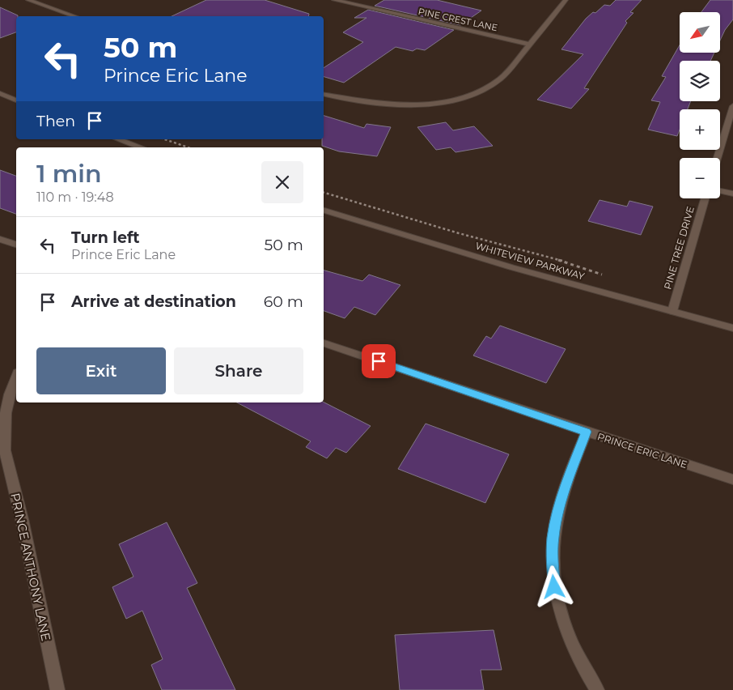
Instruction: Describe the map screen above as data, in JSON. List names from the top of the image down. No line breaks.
{"streets":{"street":["PINE CREST LANE","PINE TREE DRIVE","WHITEVIEW PARKWAY","PRINCE ERIC LANE","PRINCE ANTHONY LANE"]},"crossings":[["PINE TREE DRIVE","WHITEVIEW PARKWAY"]],"north":"bottom left","page":{"map_buttons":["+","−"],"turn":["50 m","Prince Eric Lane"],"then":"Then","heading":["1 min","110 m · 19:48"],"list":[{"name":"Turn left","note":"Prince Eric Lane","value":"50 m"},{"name":"Arrive at destination","value":"60 m"}],"buttons":["Exit","Share"]}}
